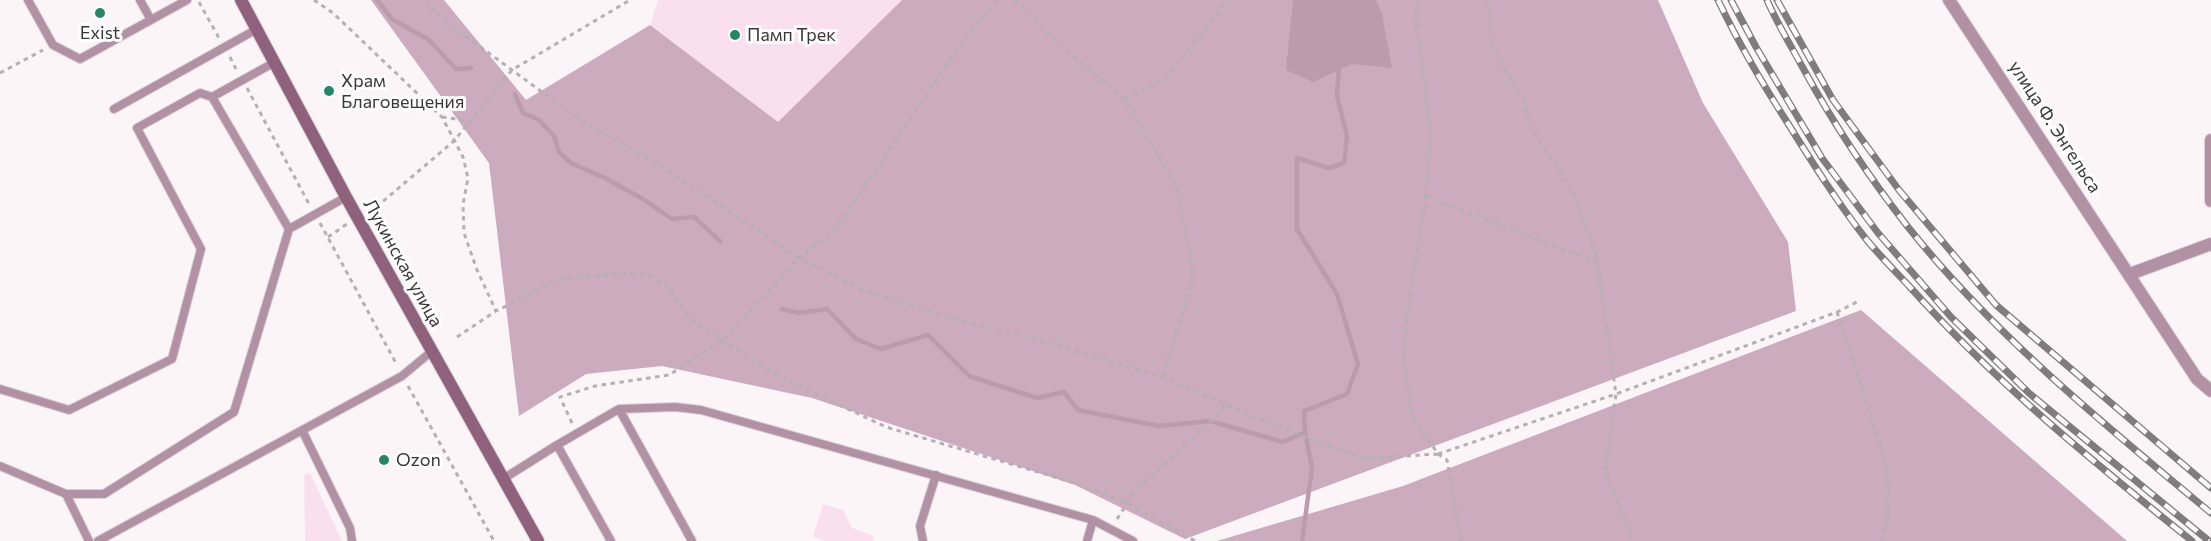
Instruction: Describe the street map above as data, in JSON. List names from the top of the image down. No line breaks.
{"streets":{"street":["улица Ф. Энгельса","Лукинская улица"]},"places":["Exist","Памп Трек","Храм Благовещения","Ozon"]}
